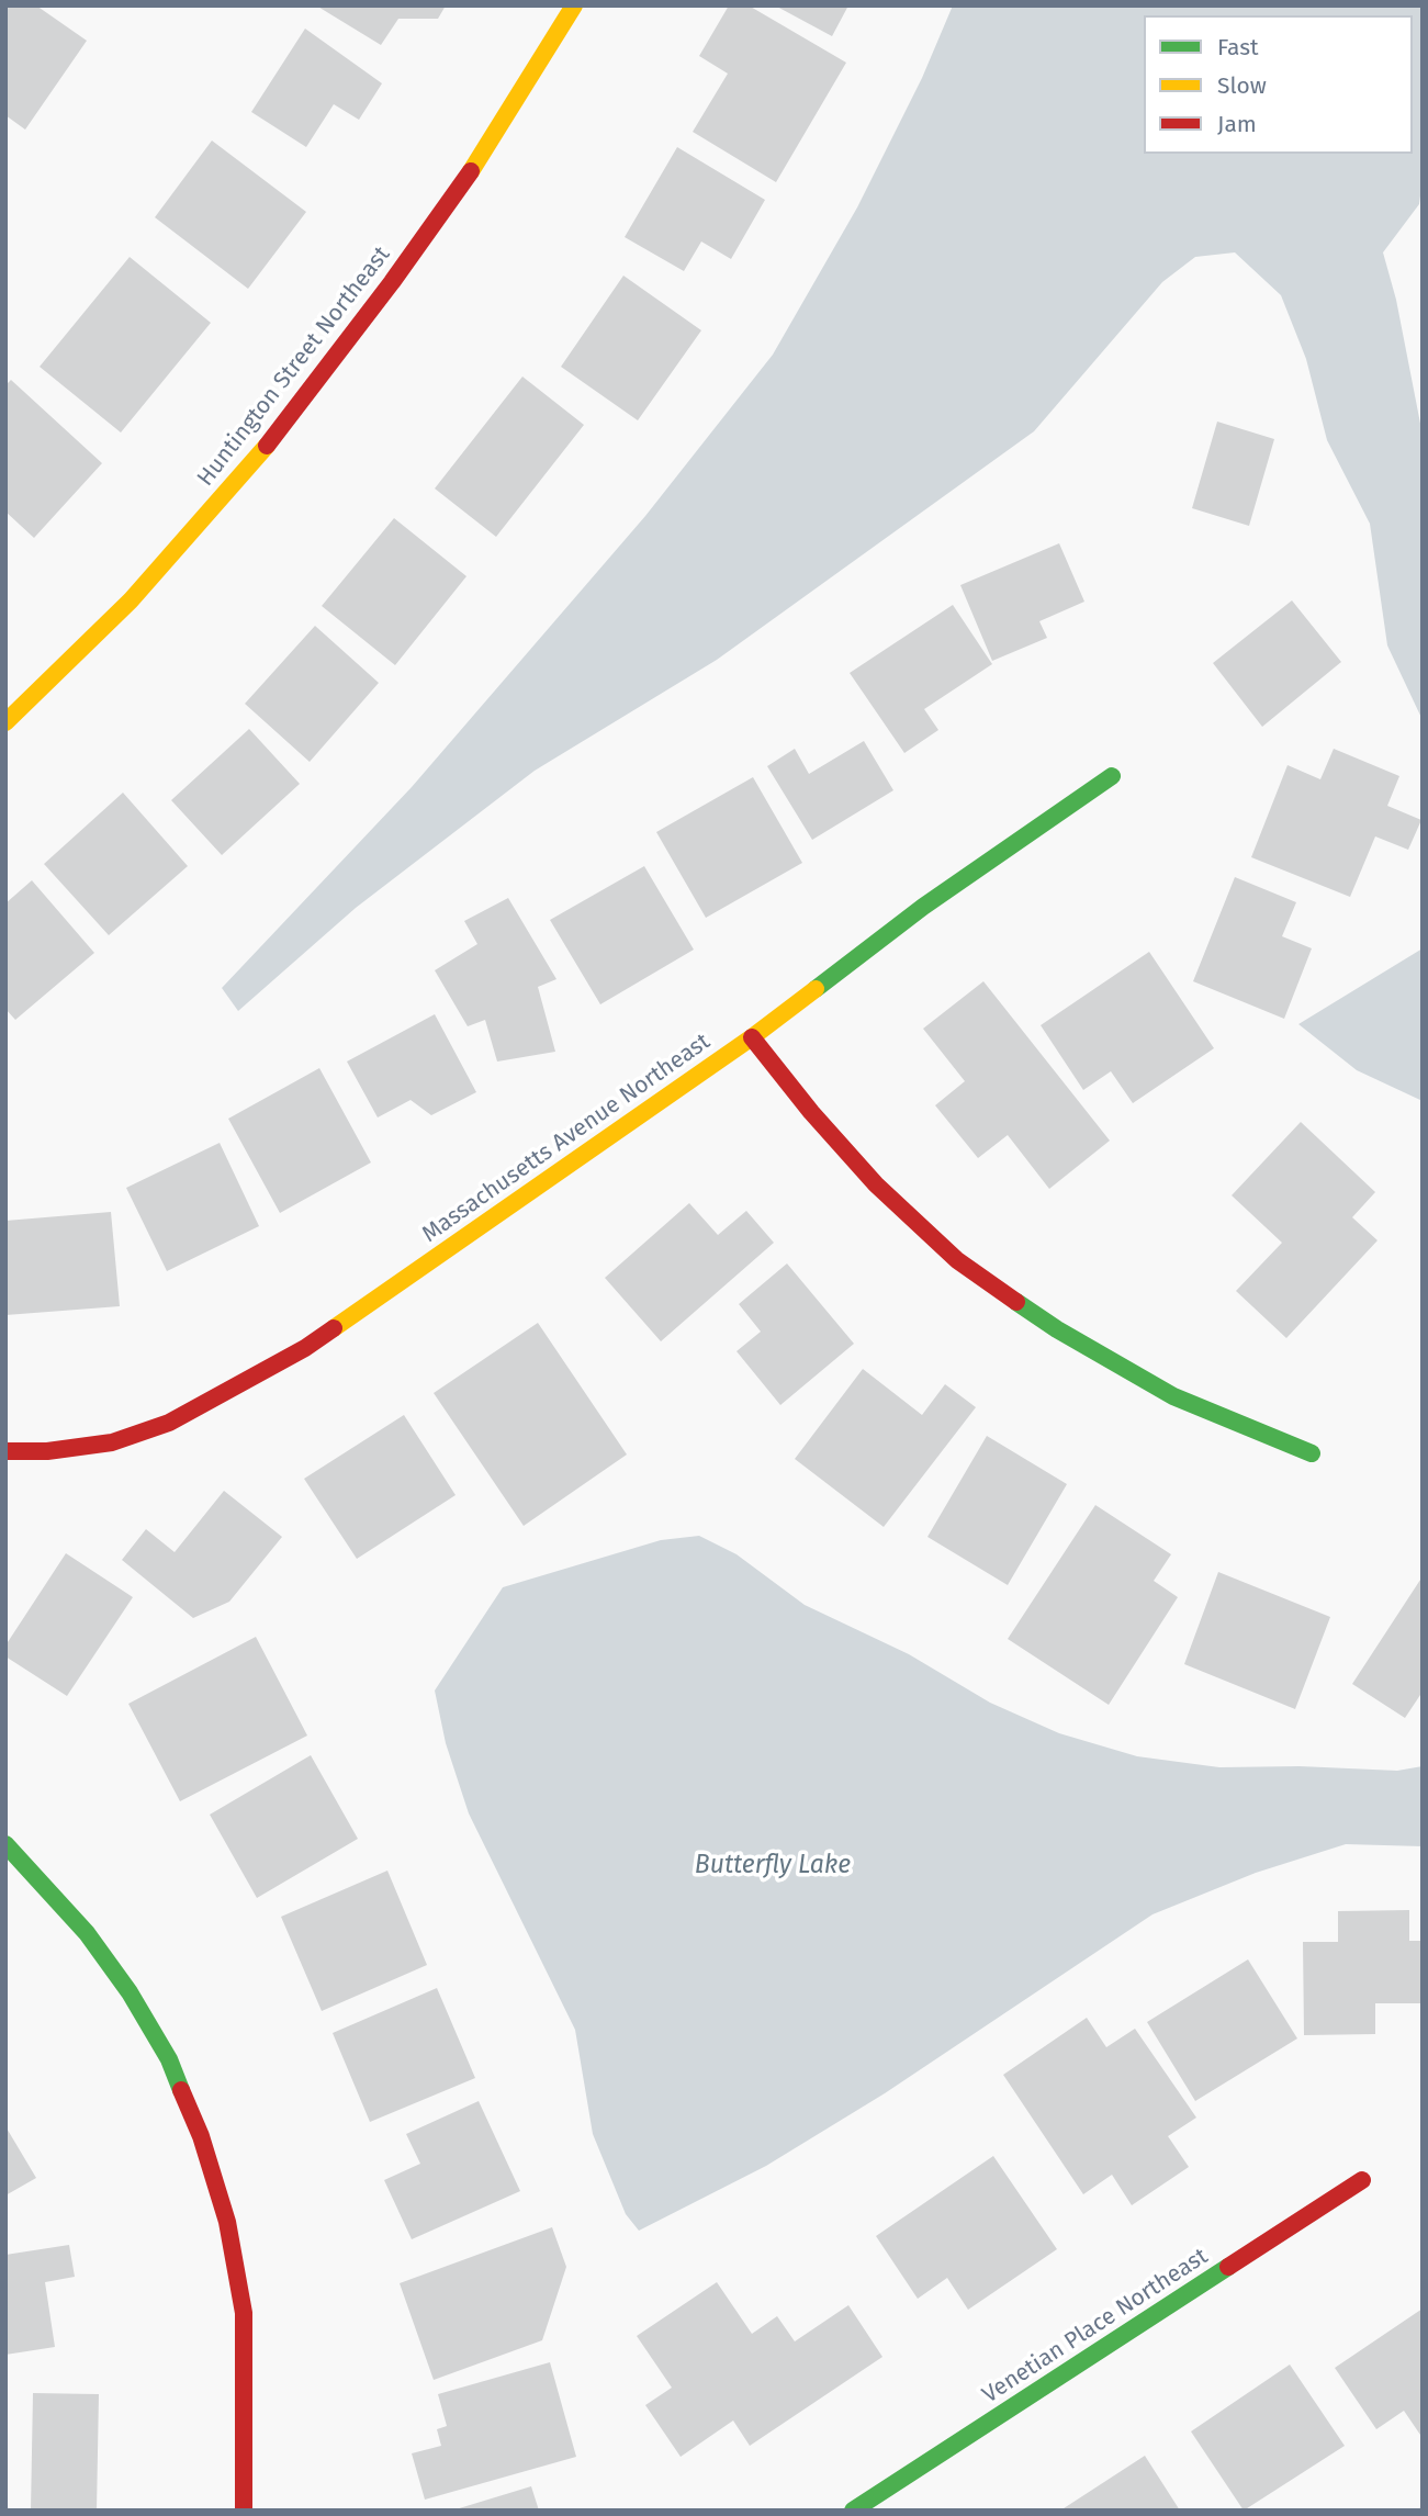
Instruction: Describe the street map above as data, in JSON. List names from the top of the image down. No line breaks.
{"streets":{"street":["Huntington Street Northeast","Massachusetts Avenue Northeast","Venetian Place Northeast"]},"water":["Butterfly Lake"],"legend":["Fast","Slow","Jam"]}
